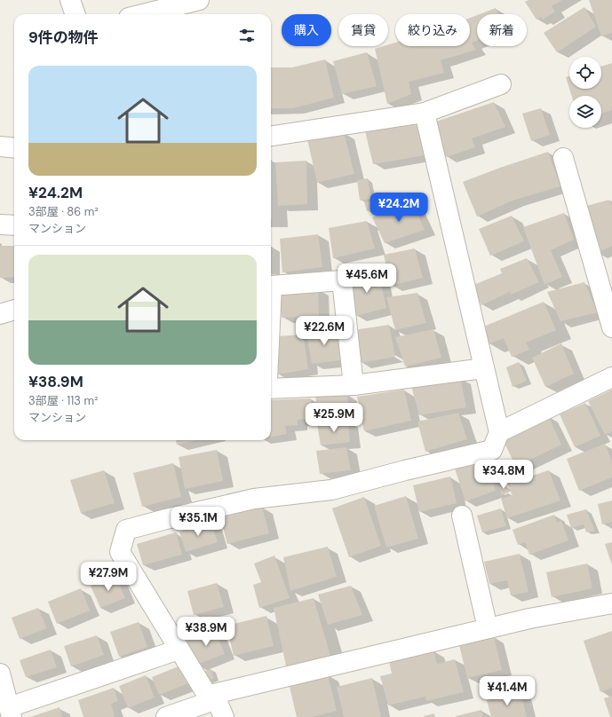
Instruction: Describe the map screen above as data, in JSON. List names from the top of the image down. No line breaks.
{"page":{"chip":["購入","賃貸","絞り込み","新着"],"heading":"9件の物件","list":[{"name":"¥24.2M","note":"3部屋 · 86 m² · マンション"},{"name":"¥38.9M","note":"3部屋 · 113 m² · マンション"}],"price":["¥24.2M","¥45.6M","¥22.6M","¥25.9M","¥34.8M","¥35.1M","¥27.9M","¥38.9M","¥41.4M"]}}
